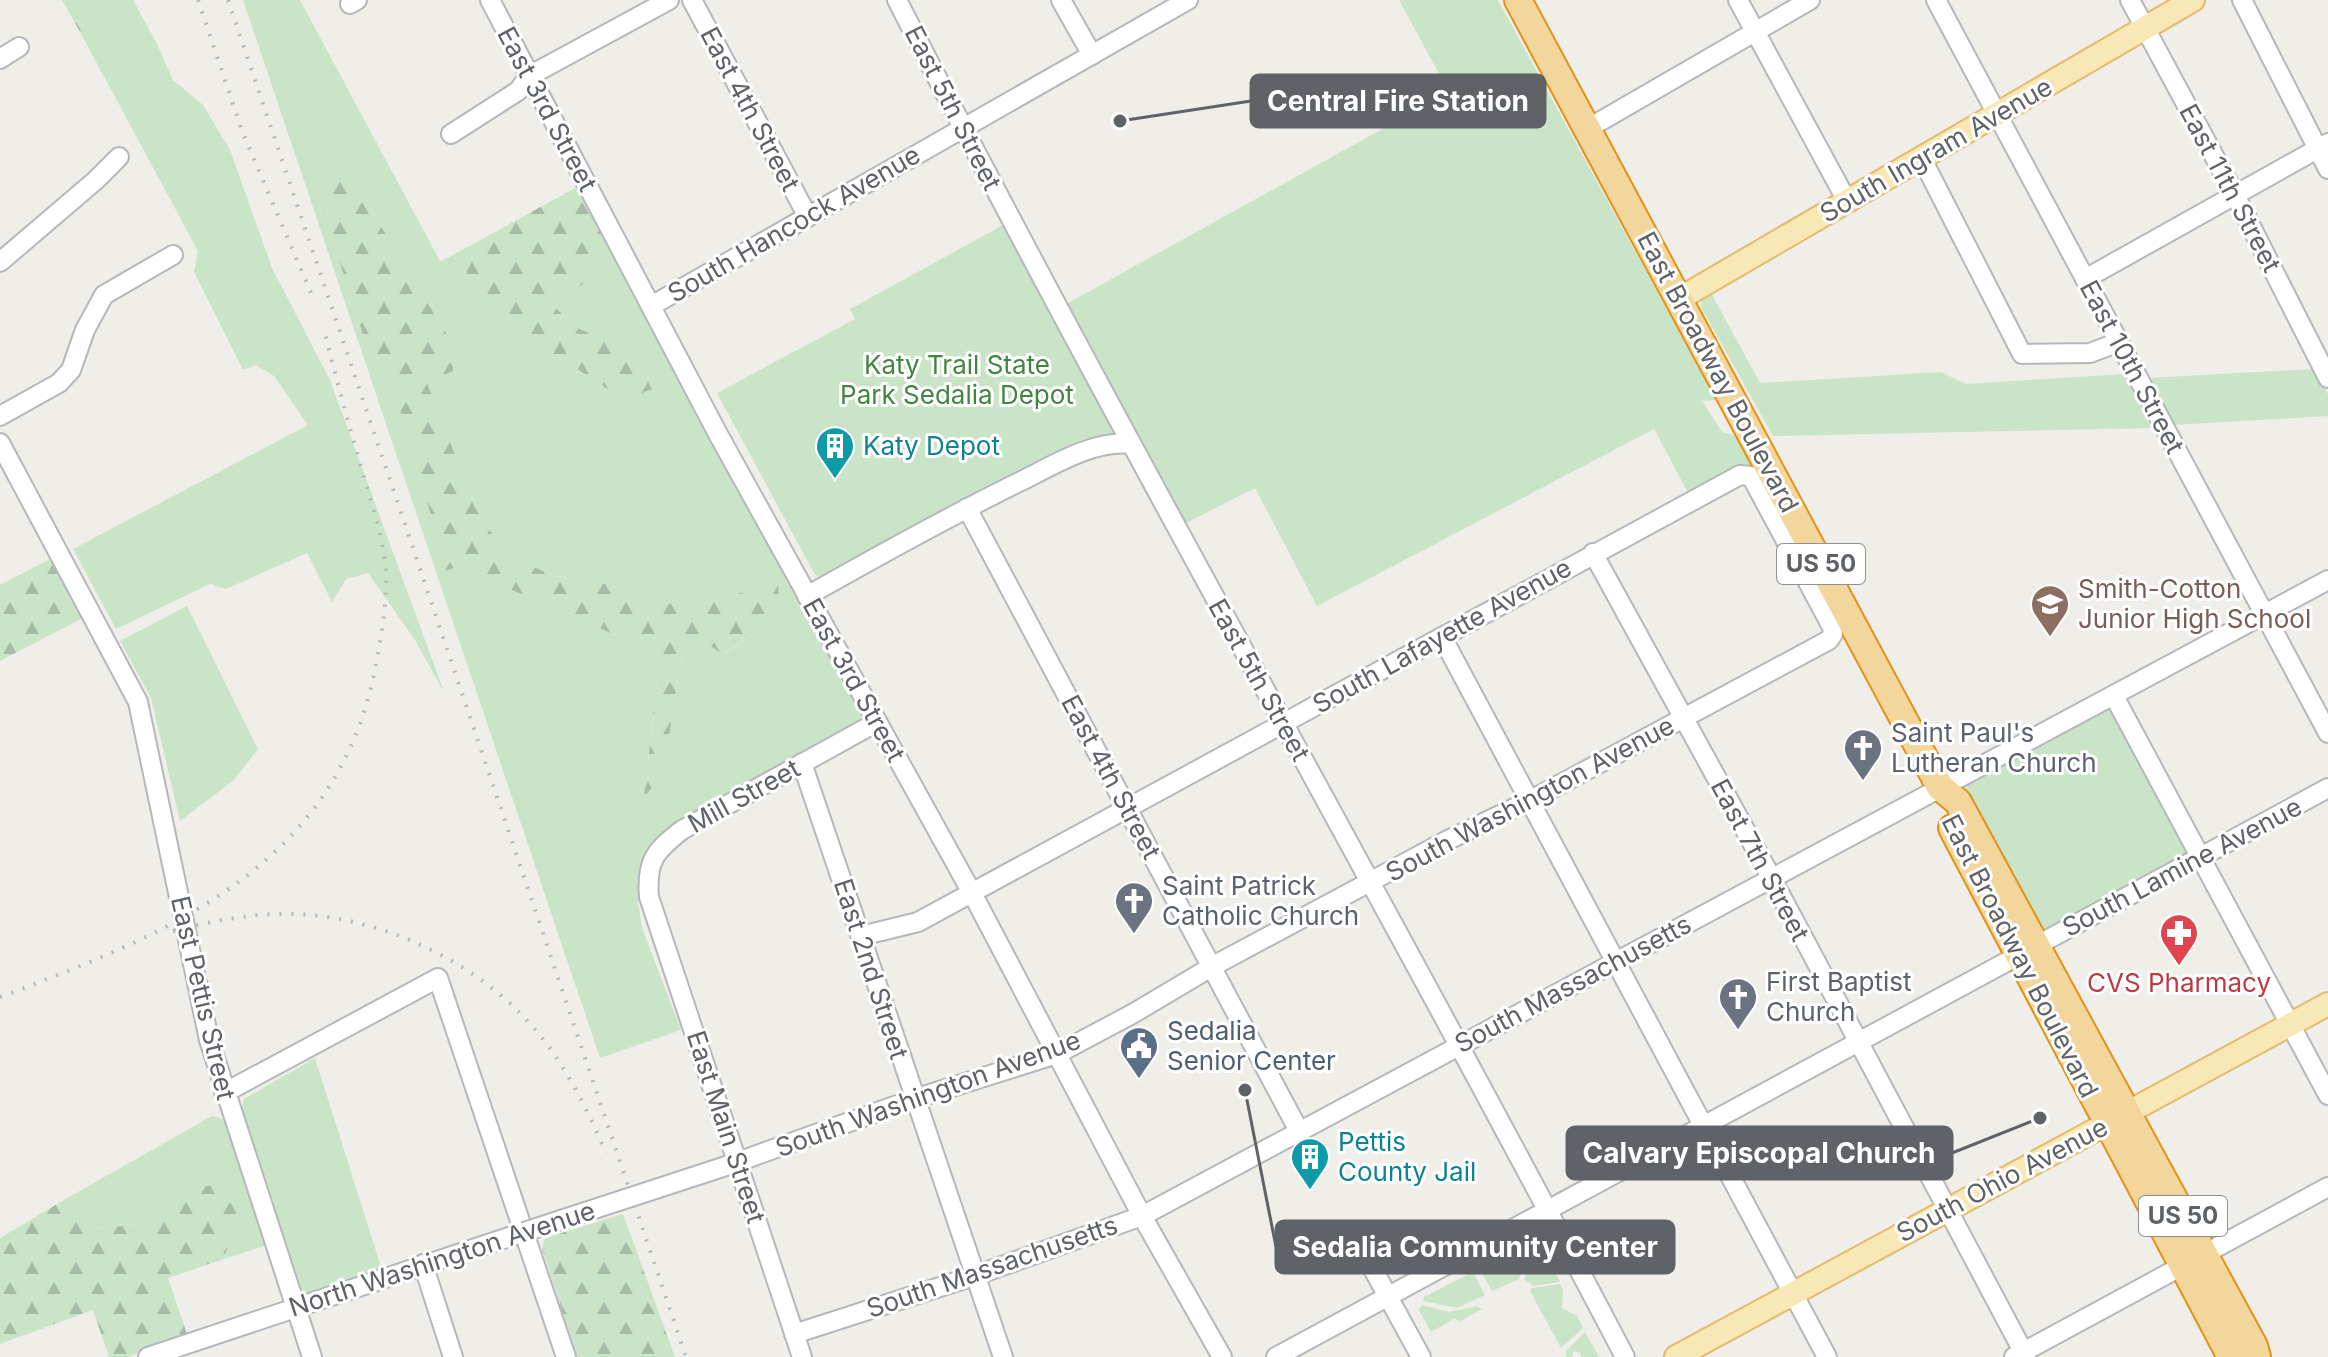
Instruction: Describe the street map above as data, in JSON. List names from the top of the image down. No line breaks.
{"streets":{"highway":["East Broadway Boulevard","US 50"],"main road":["South Ingram Avenue","South Ohio Avenue"],"street":["East 5th Street","East 3rd Street","East 4th Street","East 11th Street","South Hancock Avenue","East 10th Street","South Lafayette Avenue","Mill Street","South Washington Avenue","East 7th Street","South Lamine Avenue","East 2nd Street","South Massachusetts","East Pettis Street","East Main Street","North Washington Avenue"]},"crossings":[["East 5th Street","South Hancock Avenue"],["East 5th Street","South Lafayette Avenue"],["East 5th Street","South Washington Avenue"],["East 5th Street","South Lamine Avenue"],["East 5th Street","South Massachusetts"],["East 3rd Street","South Hancock Avenue"],["East 3rd Street","South Lafayette Avenue"],["East 3rd Street","Mill Street"],["East 3rd Street","South Washington Avenue"],["East 3rd Street","South Massachusetts"],["East 4th Street","South Hancock Avenue"],["East 4th Street","South Lafayette Avenue"],["East 4th Street","South Washington Avenue"],["East 4th Street","South Massachusetts"],["South Ingram Avenue","East 11th Street"],["South Ingram Avenue","East 10th Street"],["South Ingram Avenue","East Broadway Boulevard"],["East 10th Street","South Massachusetts"],["East Broadway Boulevard","US 50"],["East Broadway Boulevard","South Lamine Avenue"],["East Broadway Boulevard","South Massachusetts"],["East Broadway Boulevard","South Ohio Avenue"],["US 50","South Ohio Avenue"],["South Lafayette Avenue","South Washington Avenue"],["South Lafayette Avenue","East 7th Street"],["South Lafayette Avenue","East 2nd Street"],["Mill Street","East 2nd Street"],["Mill Street","East Main Street"],["South Washington Avenue","East 7th Street"],["South Washington Avenue","East 2nd Street"],["South Washington Avenue","East Main Street"],["South Washington Avenue","North Washington Avenue"],["East 7th Street","South Lamine Avenue"],["East 7th Street","South Massachusetts"],["East 7th Street","South Ohio Avenue"],["East 2nd Street","South Massachusetts"],["South Massachusetts","East Main Street"],["East Pettis Street","North Washington Avenue"],["East Main Street","North Washington Avenue"]],"parks":["Katy Trail State Park Sedalia Depot"],"places":{"other":["Central Fire Station","Sedalia Community Center","Calvary Episcopal Church"],"building":["Katy Depot","Pettis County Jail"],"school or university":["Smith-Cotton Junior High School"],"church":["Saint Paul's Lutheran Church","Saint Patrick Catholic Church","First Baptist Church"],"pharmacy":["CVS Pharmacy"],"public building":["Sedalia Senior Center"]}}
